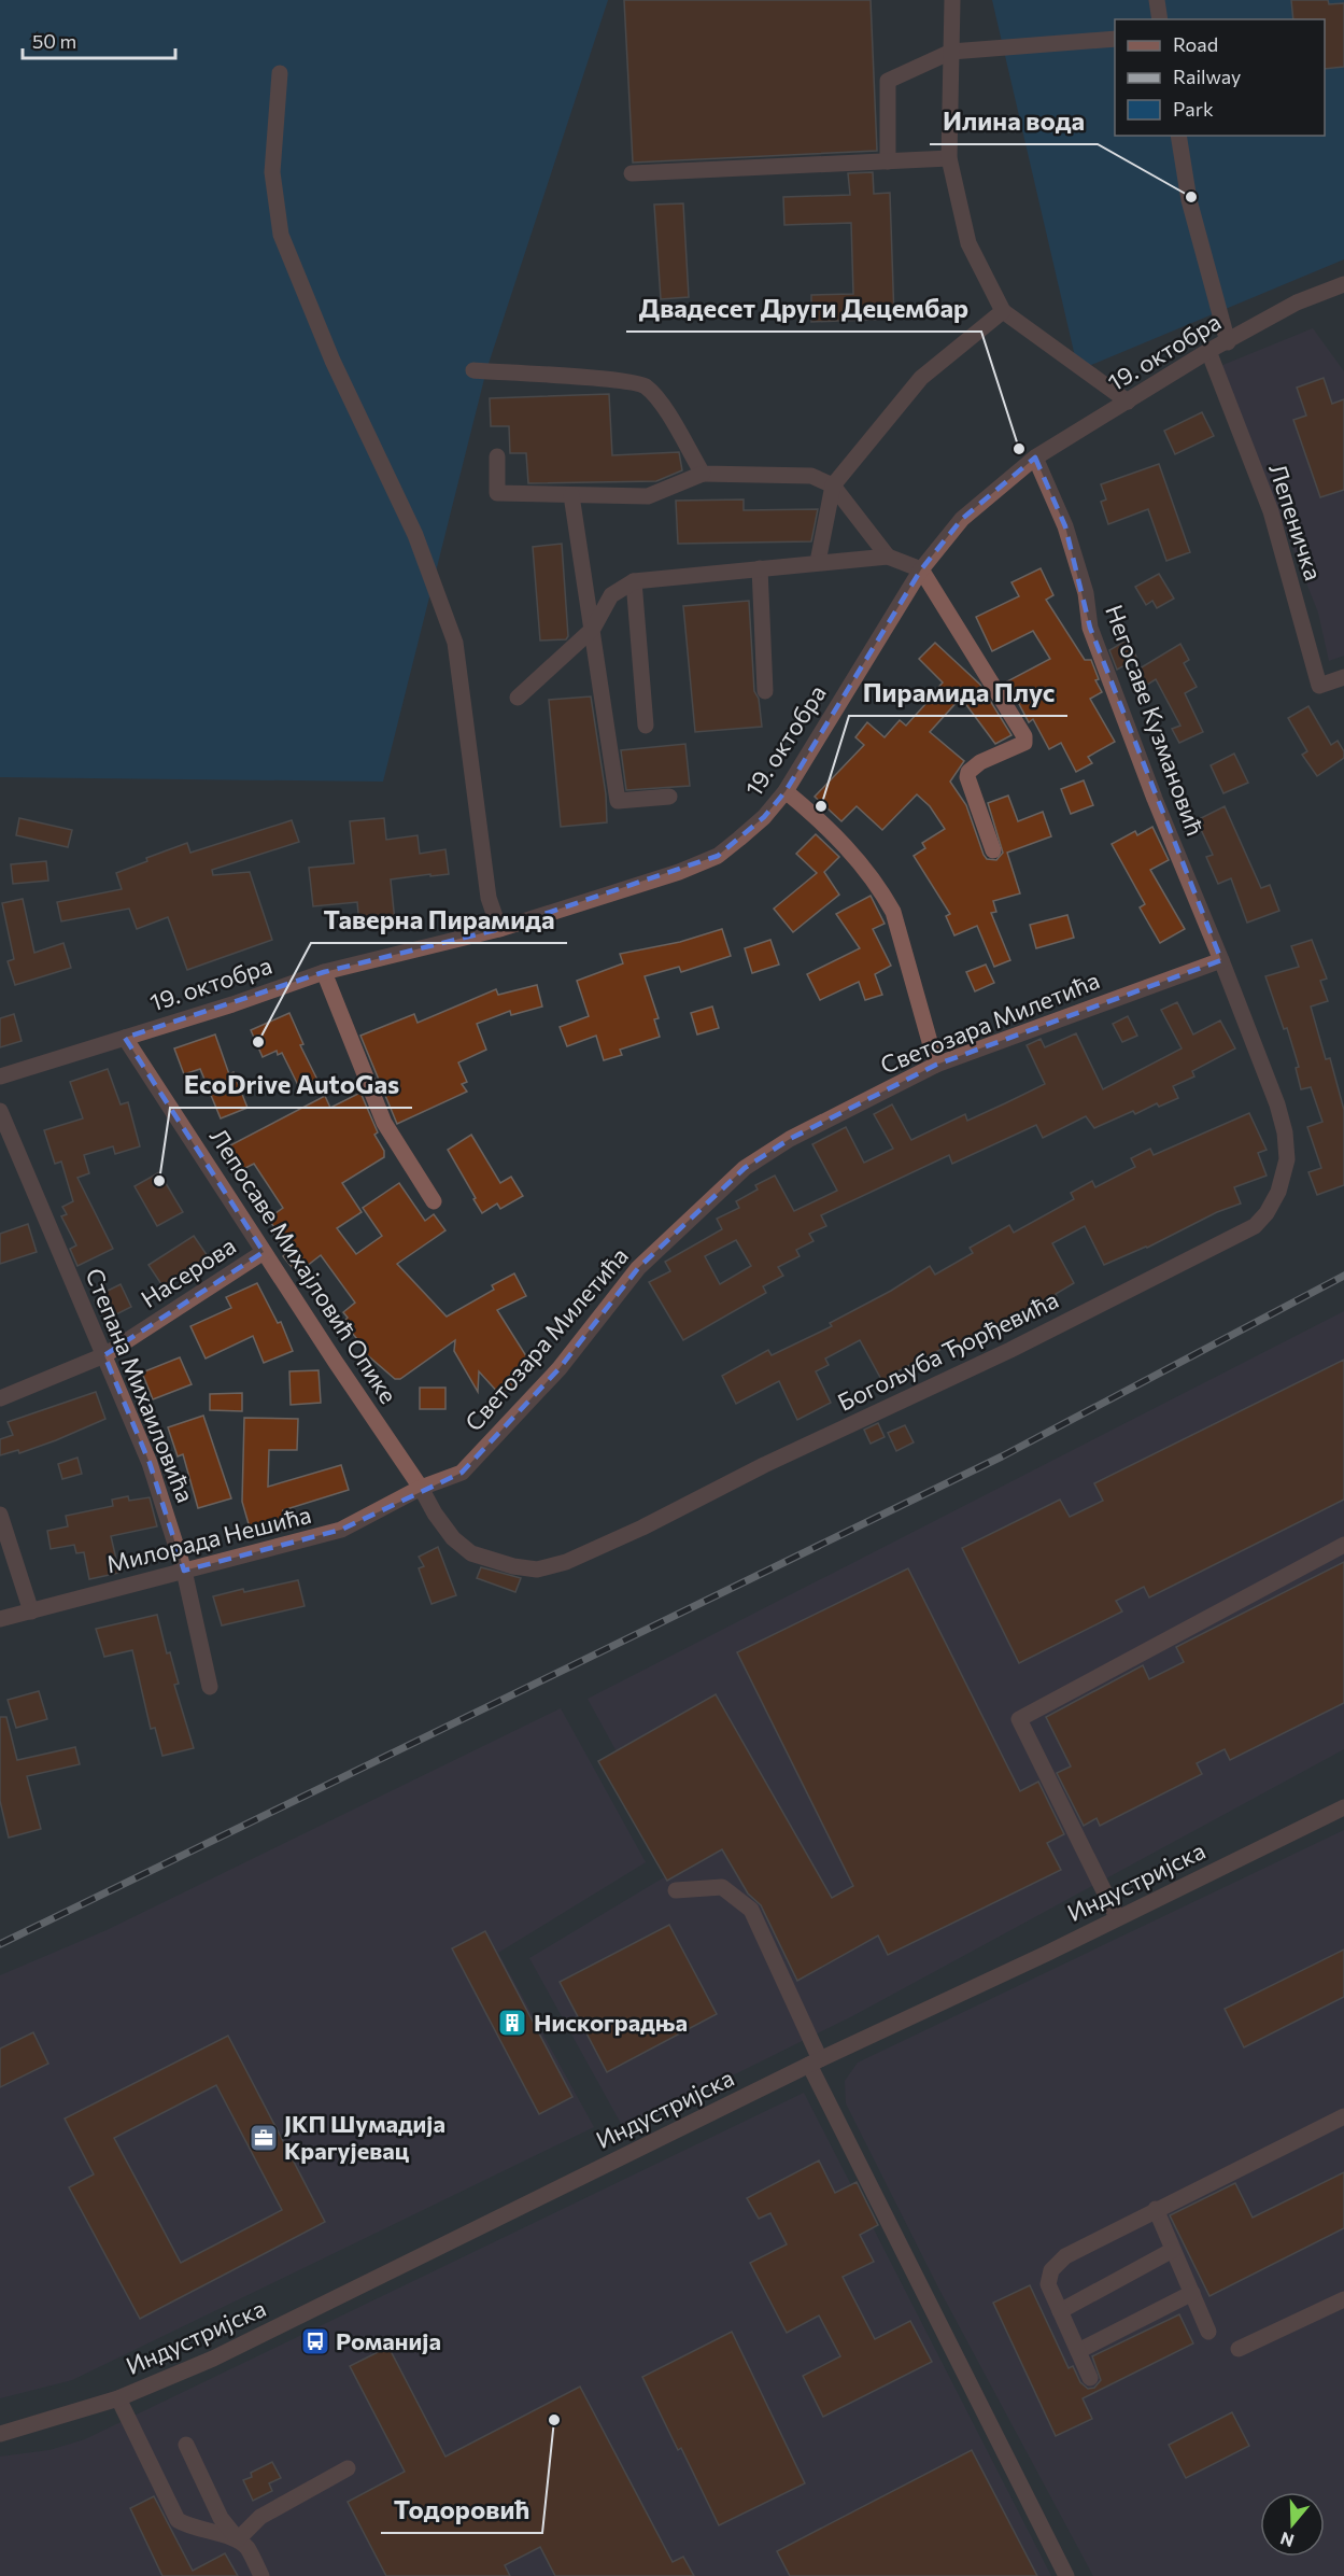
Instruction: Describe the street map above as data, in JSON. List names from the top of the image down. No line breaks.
{"streets":{"street":["19. октобра","Лепеничка","Негосаве Кузмановић","Светозара Милетића","Лепосаве Михајловић Опике","Насерова","Богољуба Ђорђевића","Степана Михаиловића","Милорада Нешића","Индустријска"]},"crossings":[["19. октобра","Лепеничка"],["19. октобра","Негосаве Кузмановић"],["19. октобра","Лепосаве Михајловић Опике"],["Негосаве Кузмановић","Светозара Милетића"],["Негосаве Кузмановић","Богољуба Ђорђевића"],["Светозара Милетића","Лепосаве Михајловић Опике"],["Светозара Милетића","Богољуба Ђорђевића"],["Светозара Милетића","Милорада Нешића"],["Лепосаве Михајловић Опике","Насерова"],["Лепосаве Михајловић Опике","Богољуба Ђорђевића"],["Лепосаве Михајловић Опике","Милорада Нешића"],["Насерова","Степана Михаиловића"],["Богољуба Ђорђевића","Милорада Нешића"],["Степана Михаиловића","Милорада Нешића"]],"places":{"other":["Илина вода","Двадесет Други Децембар","Пирамида Плус","Таверна Пирамида","EcoDrive AutoGas","Тодоровић"],"building":["Нискоградња"],"office":["ЈКП Шумадија Крагујевац"],"bus stop":["Романија"]},"legend":["Road","Railway","Park"],"scale_bar":"50 m","north":"bottom"}
